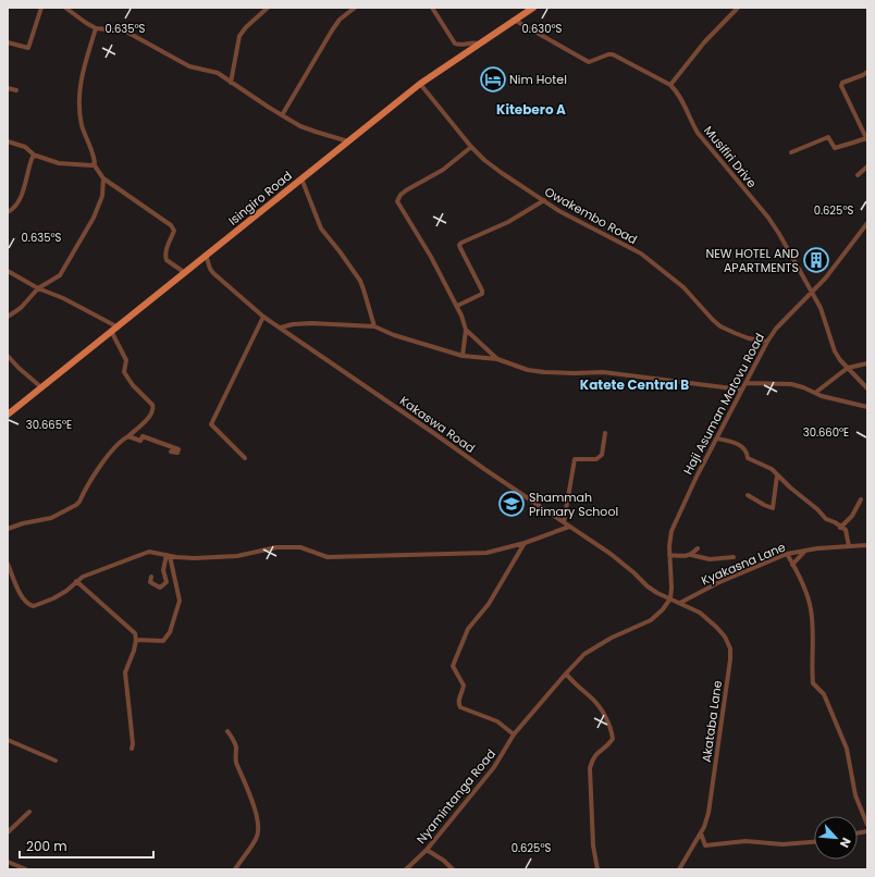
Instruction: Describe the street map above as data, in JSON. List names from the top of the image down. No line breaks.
{"streets":{"main road":["Isingiro Road"],"street":["Musifiri Drive","Owakembo Road","Haji Asuman Matovu Road","Kakaswa Road","Kyakasna Lane","Akataba Lane","Nyamintanga Road"]},"crossings":[["Musifiri Drive","Isingiro Road"],["Musifiri Drive","Haji Asuman Matovu Road"],["Isingiro Road","Owakembo Road"],["Isingiro Road","Kakaswa Road"],["Owakembo Road","Haji Asuman Matovu Road"],["Haji Asuman Matovu Road","Kakaswa Road"],["Haji Asuman Matovu Road","Akataba Lane"],["Haji Asuman Matovu Road","Nyamintanga Road"],["Kakaswa Road","Akataba Lane"],["Kakaswa Road","Nyamintanga Road"],["Kyakasna Lane","Akataba Lane"],["Akataba Lane","Nyamintanga Road"]],"districts":["Kitebero A","Katete Central B"],"places":{"hotel":["Nim Hotel"],"building":["NEW HOTEL AND APARTMENTS"],"school or university":["Shammah Primary School"]},"scale_bar":"200 m","north":"bottom right","coordinates":["0.635°S","0.630°S","0.625°S","30.665°E","30.660°E"]}
